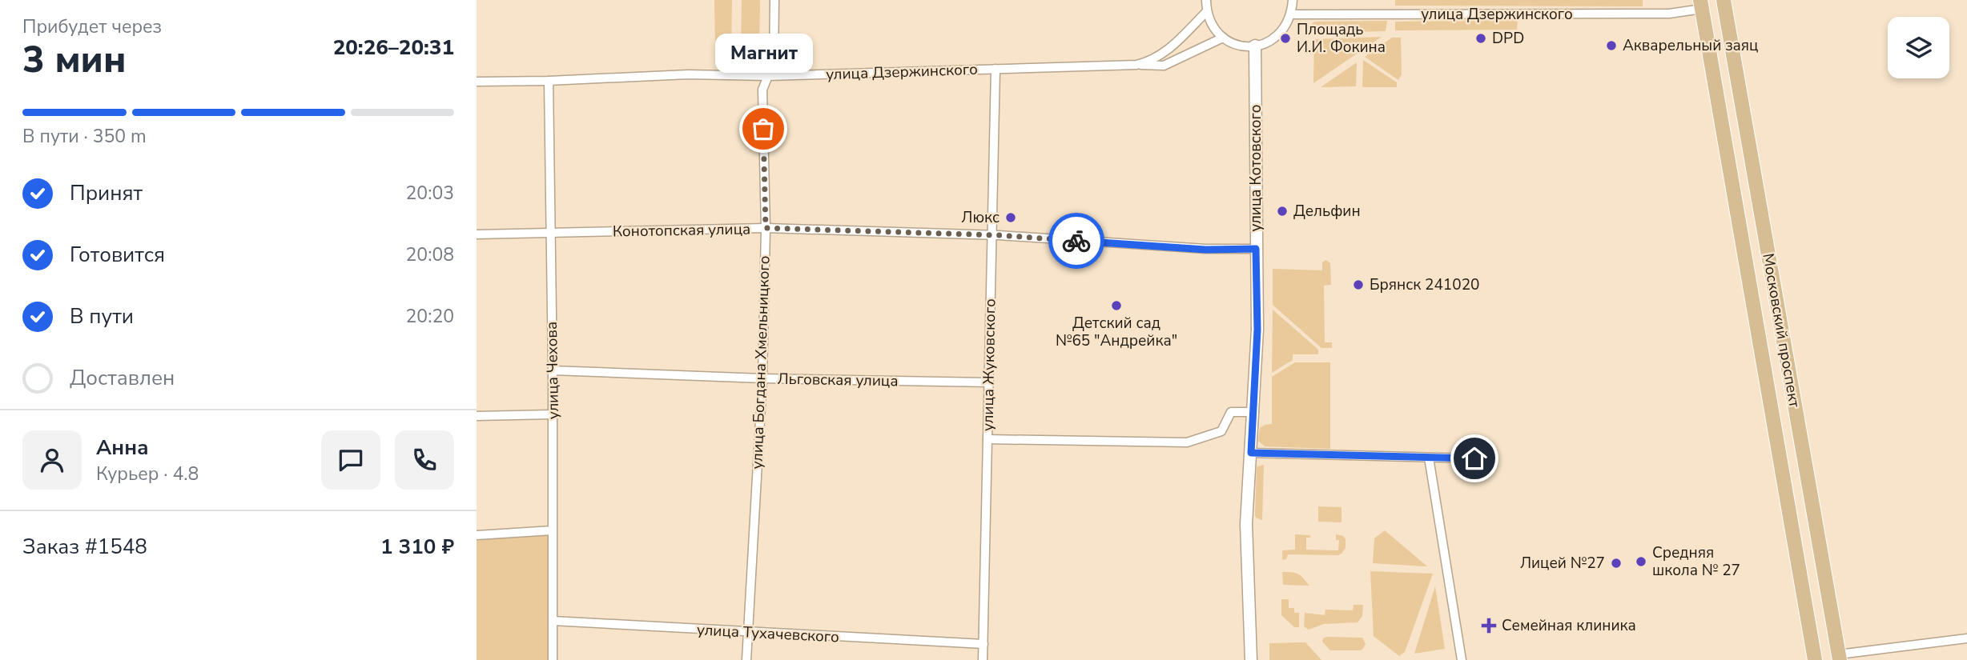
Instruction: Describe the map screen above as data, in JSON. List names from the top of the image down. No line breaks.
{"streets":{"main road":["Московский проспект"],"street":["улица Дзержинского","улица Котовского","Конотопская улица","улица Богдана Хмельницкого","улица Жуковского","улица Чехова","Льговская улица","улица Тухачевского"]},"crossings":[["улица Дзержинского","Московский проспект"],["улица Дзержинского","улица Богдана Хмельницкого"],["улица Дзержинского","улица Жуковского"],["улица Дзержинского","улица Чехова"],["улица Котовского","Конотопская улица"],["Конотопская улица","улица Богдана Хмельницкого"],["Конотопская улица","улица Жуковского"],["Конотопская улица","улица Чехова"],["улица Богдана Хмельницкого","Льговская улица"],["улица Богдана Хмельницкого","улица Тухачевского"],["улица Жуковского","Льговская улица"],["улица Жуковского","улица Тухачевского"],["улица Чехова","Льговская улица"],["улица Чехова","улица Тухачевского"]],"places":{"other":["Площадь И.И. Фокина","DPD","Акварельный заяц","Магнит","Дельфин","Люкс","Брянск 241020","Детский сад №65 \"Андрейка\"","Средняя школа № 27","Лицей №27"],"health":["Семейная клиника"]},"page":{"heading":["3 мин","Прибудет через","20:26–20:31"],"panel":["Анна","Курьер · 4.8","Заказ #1548","1 310 ₽"],"bubble":"Магнит","bar":"В пути · 350 m","list":[["Принят","20:03"],["Готовится","20:08"],["В пути","20:20"],"Доставлен"]}}
